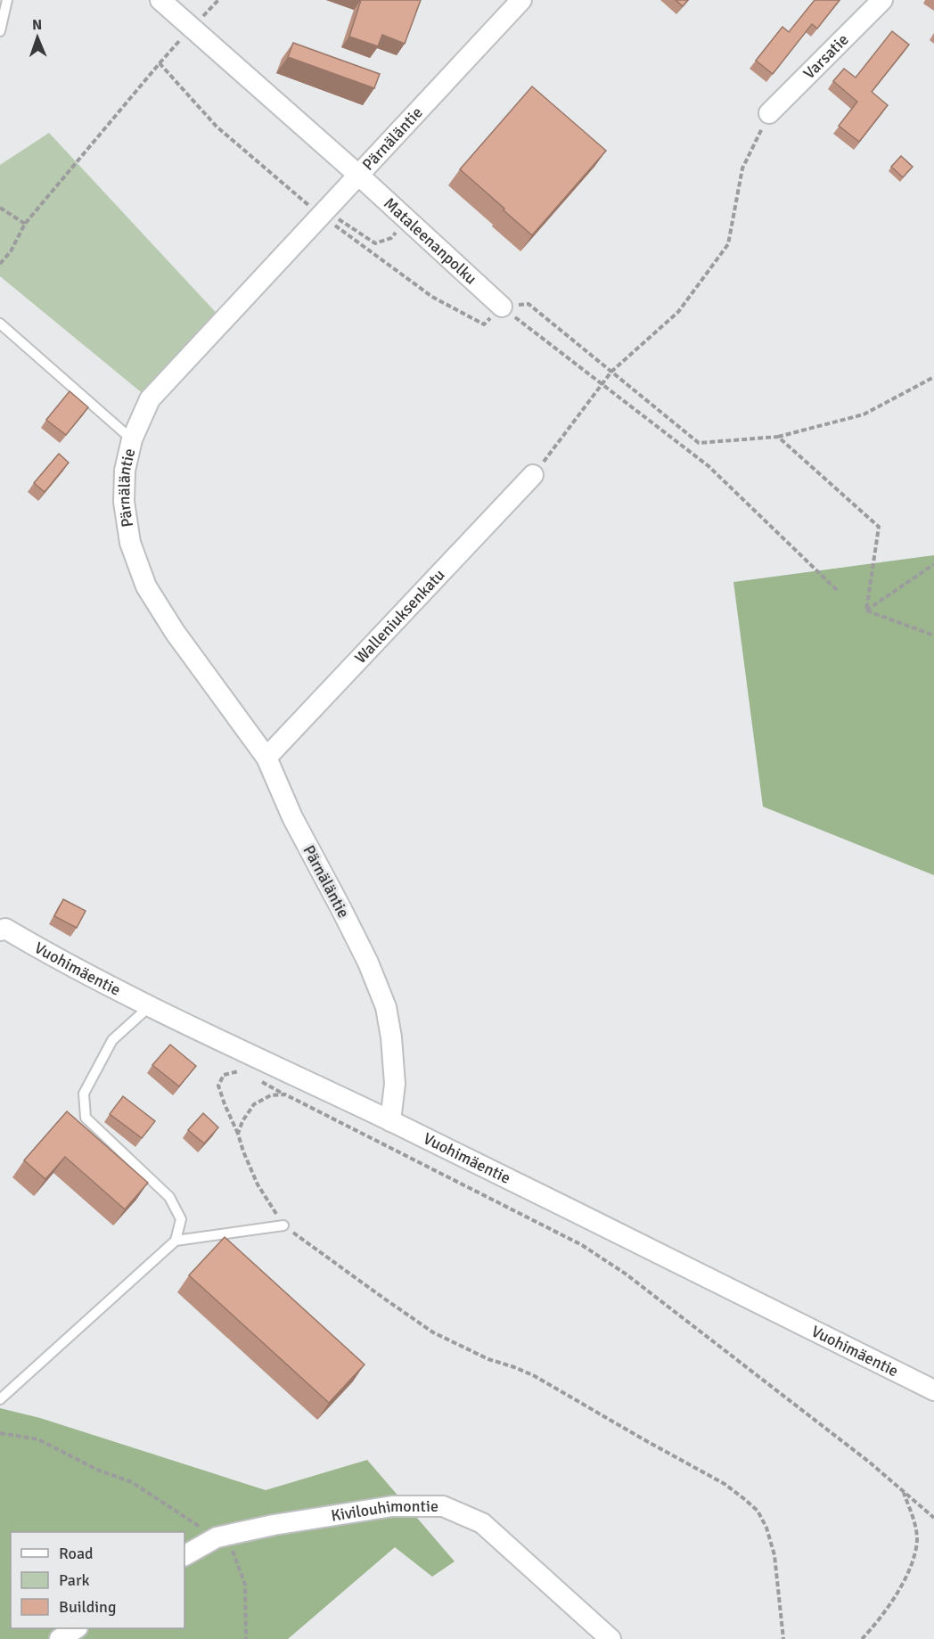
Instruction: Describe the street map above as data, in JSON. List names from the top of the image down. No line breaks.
{"streets":{"street":["Varsatie","Pärnäläntie","Mataleenanpolku","Walleniuksenkatu","Vuohimäentie","Kivilouhimontie"]},"crossings":[["Pärnäläntie","Mataleenanpolku"],["Pärnäläntie","Walleniuksenkatu"],["Pärnäläntie","Vuohimäentie"]],"legend":["Road","Park","Building"],"north":"top"}
